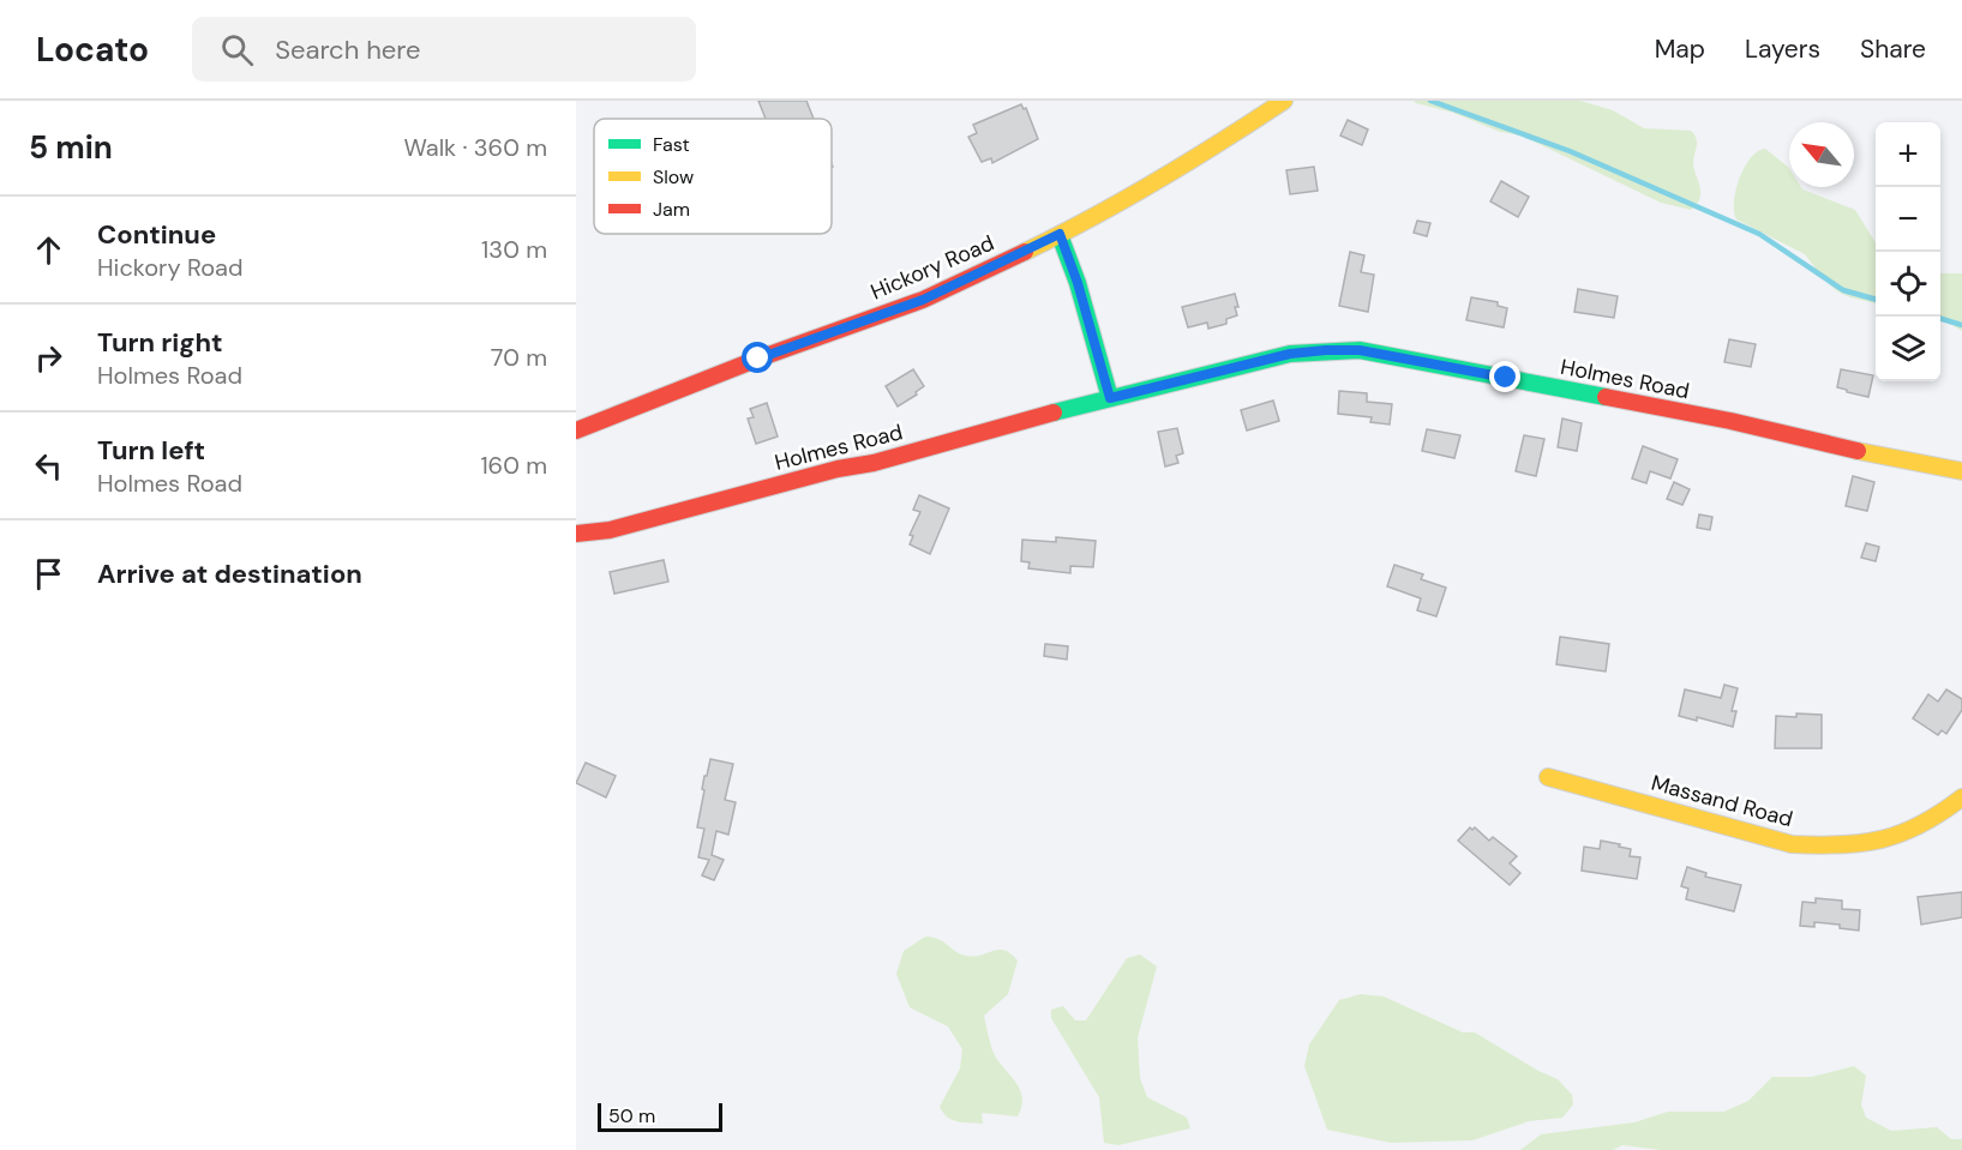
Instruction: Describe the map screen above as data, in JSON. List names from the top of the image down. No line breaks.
{"streets":{"street":["Hickory Road","Holmes Road","Massand Road"]},"legend":["Fast","Slow","Jam"],"scale_bar":"50 m","north":"top left","page":{"header":"Locato","search":"Search here","nav":["Map","Layers","Share"],"heading":["5 min","Walk · 360 m"],"map_buttons":["+","−"],"list":[["Continue","Hickory Road","130 m"],["Turn right","Holmes Road","70 m"],["Turn left","Holmes Road","160 m"],"Arrive at destination"],"scale":"50 m"}}
